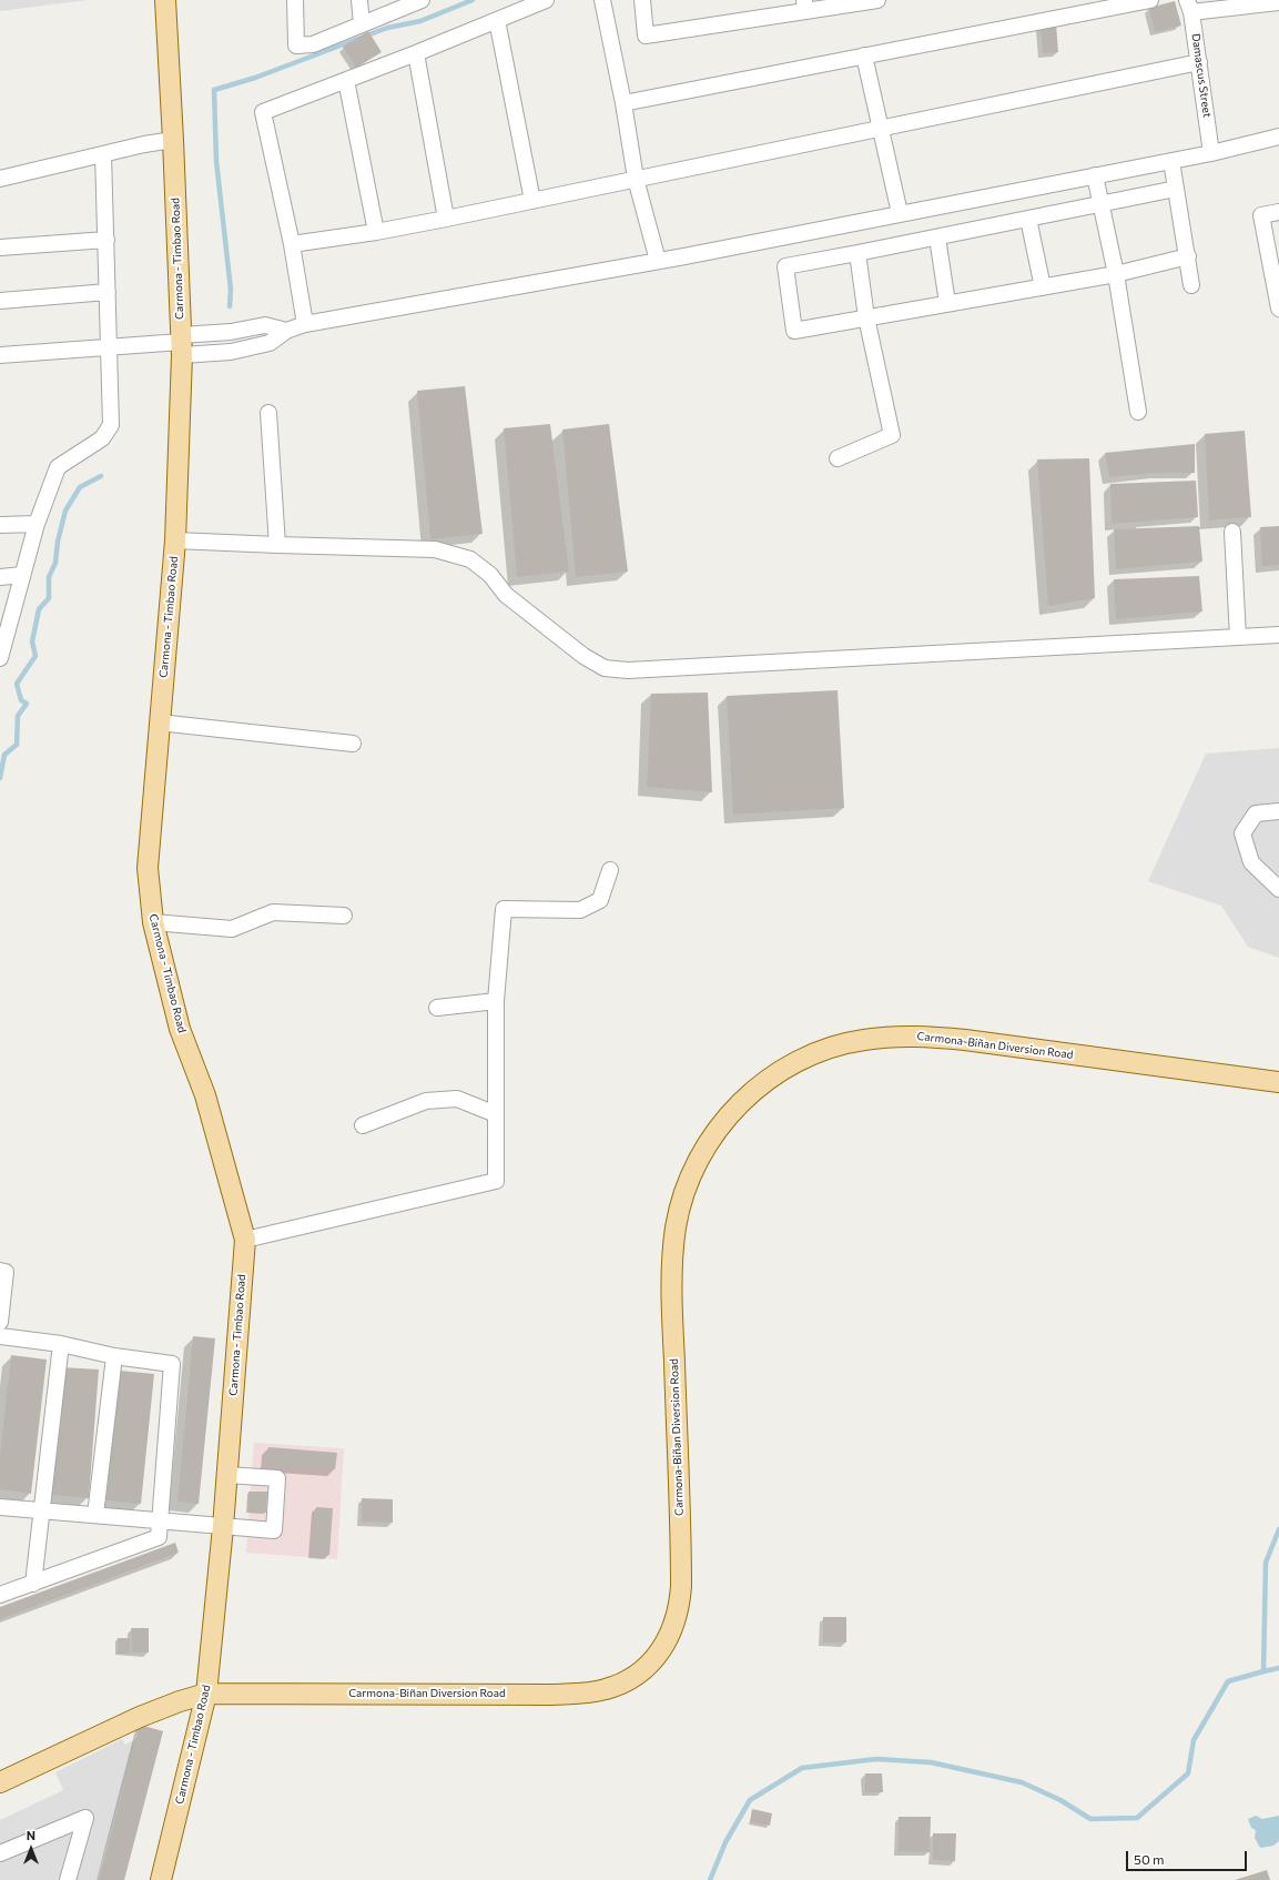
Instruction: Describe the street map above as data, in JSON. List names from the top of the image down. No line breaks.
{"streets":{"main road":["Carmona - Timbao Road","Carmona-Biñan Diversion Road"],"street":["Damascus Street"]},"crossings":[["Carmona - Timbao Road","Carmona-Biñan Diversion Road"]],"scale_bar":"50 m","north":"top"}
